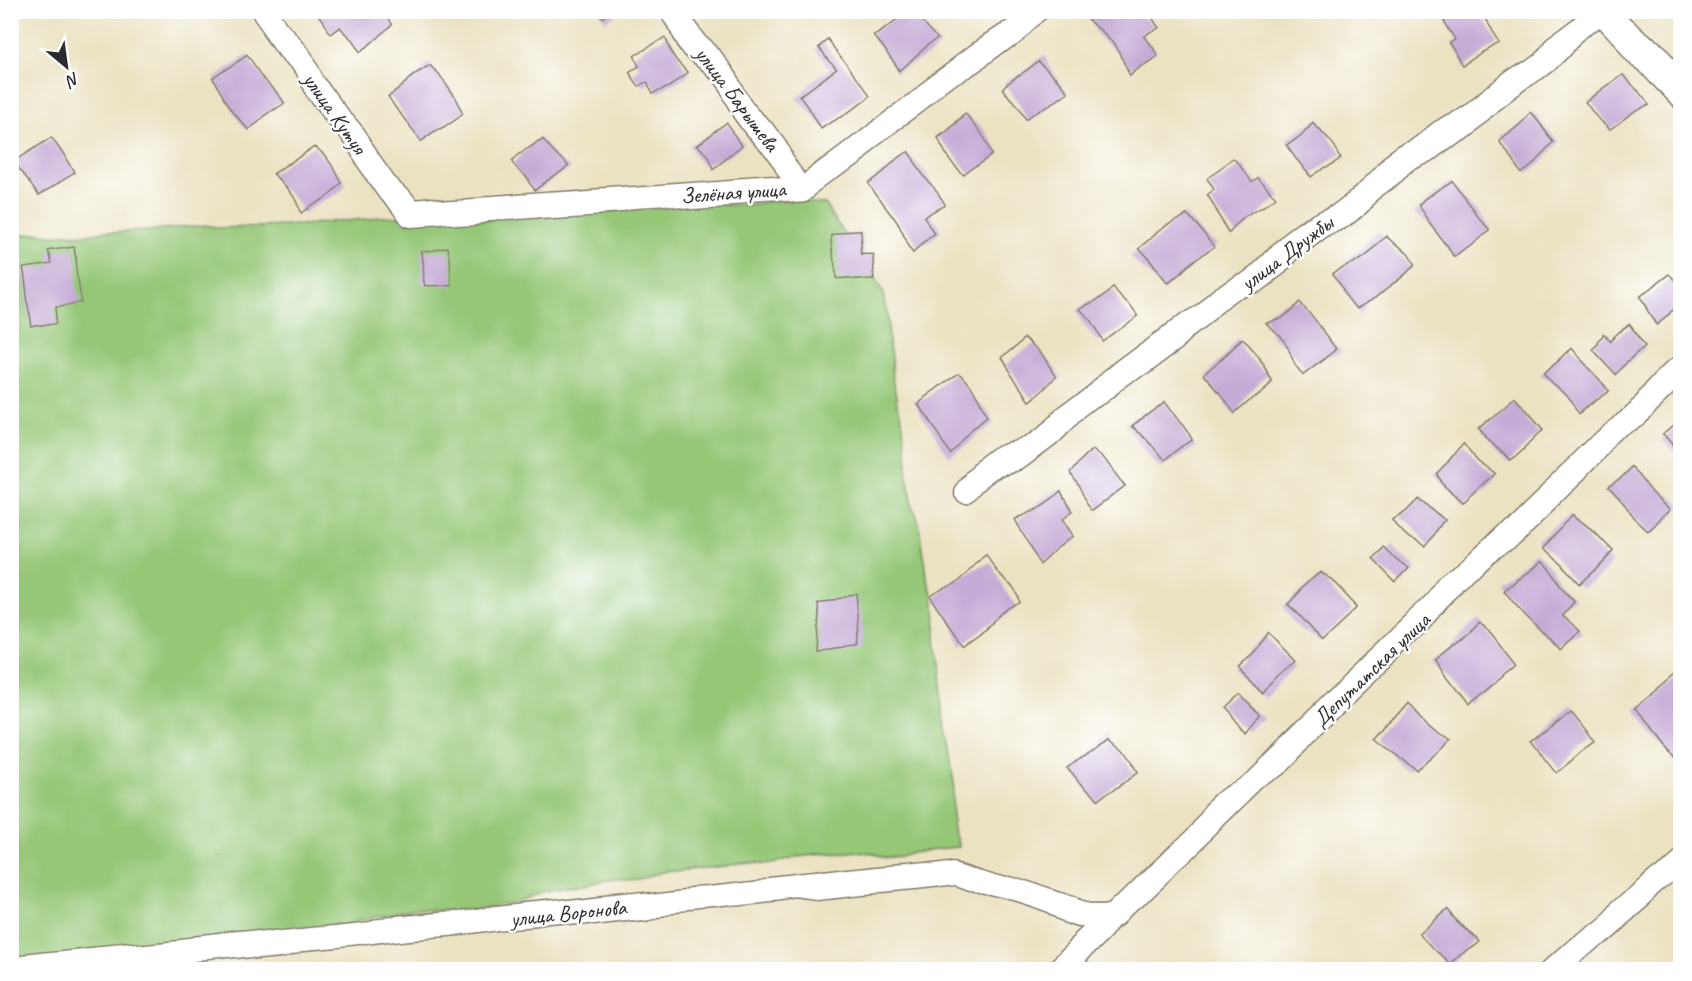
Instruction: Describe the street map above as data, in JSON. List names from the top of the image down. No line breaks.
{"streets":{"street":["улица Барышева","улица Кутуя","Зелёная улица","улица Дружбы","Депутатская улица","улица Воронова"]},"crossings":[["улица Барышева","Зелёная улица"],["улица Кутуя","Зелёная улица"],["Депутатская улица","улица Воронова"]],"north":"bottom right"}
